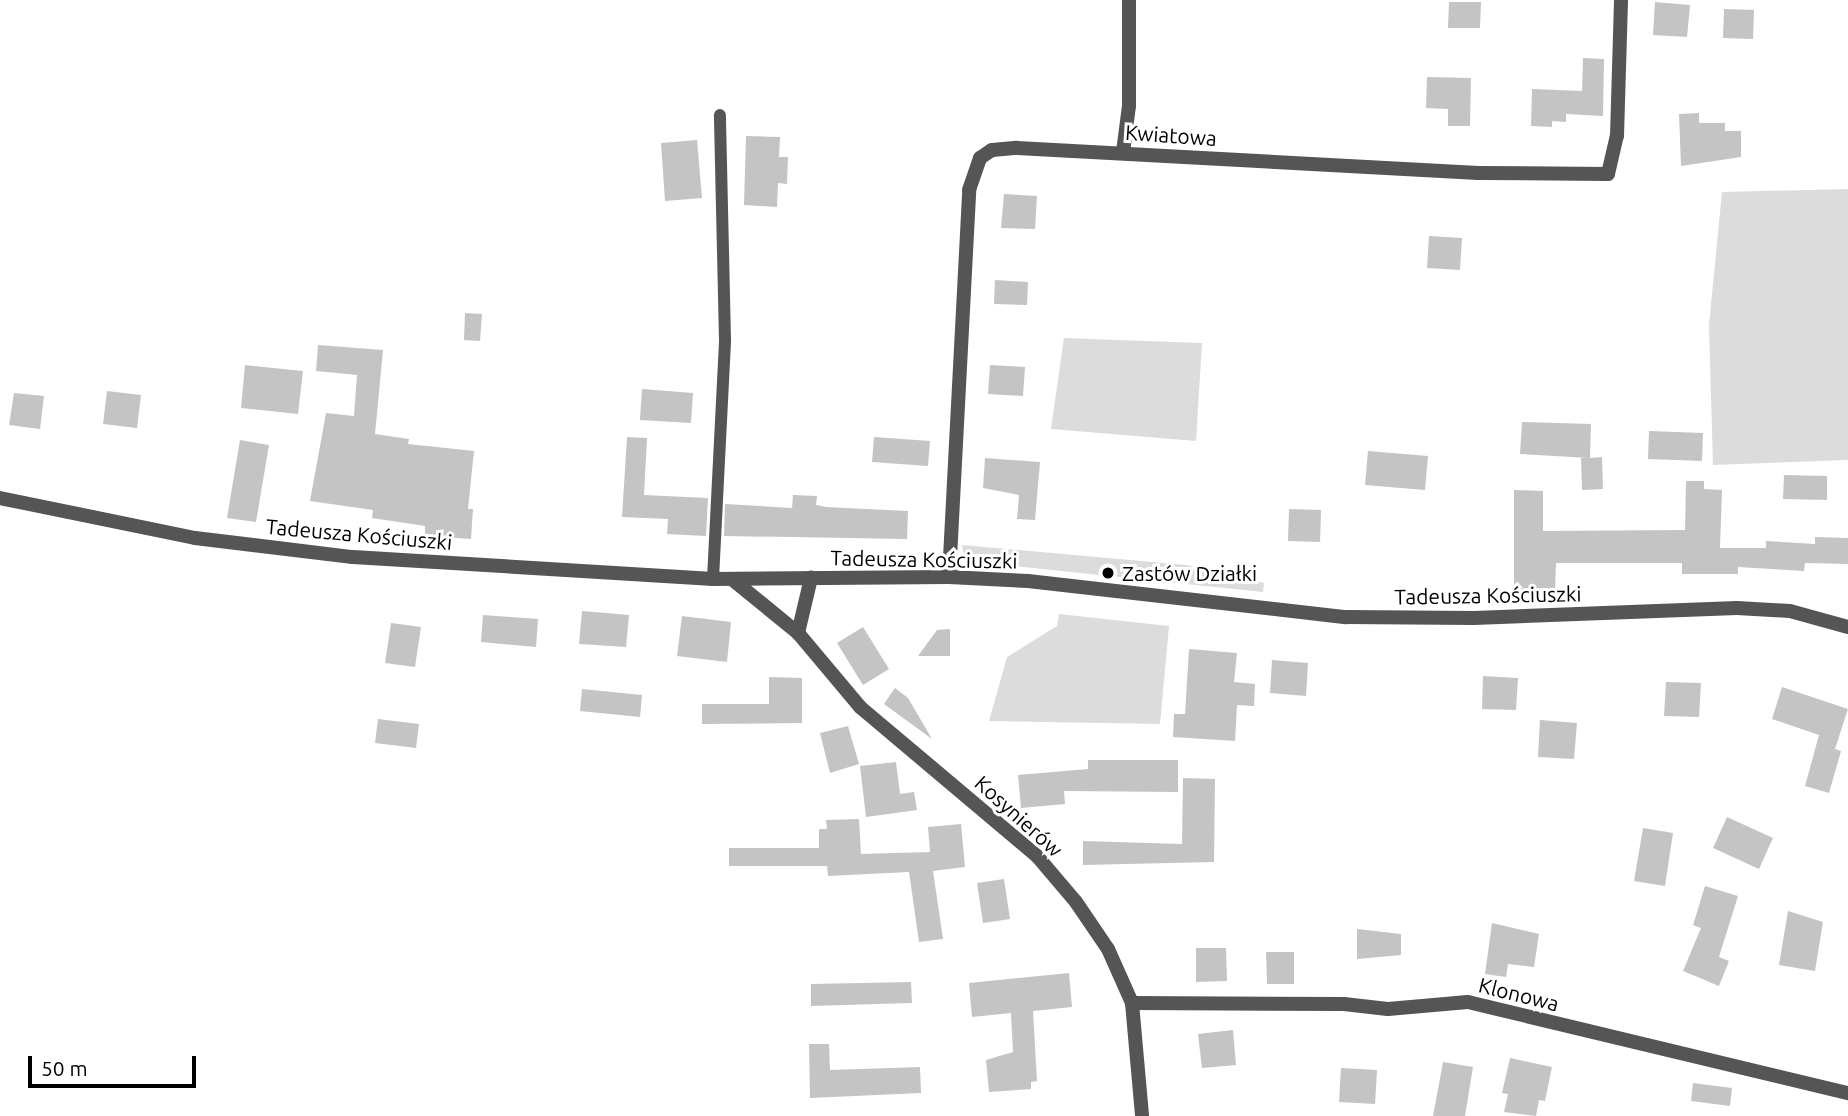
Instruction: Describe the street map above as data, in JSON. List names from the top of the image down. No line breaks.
{"streets":{"street":["Kwiatowa","Tadeusza Kościuszki","Kosynierów","Klonowa"]},"crossings":[["Kwiatowa","Tadeusza Kościuszki"],["Tadeusza Kościuszki","Kosynierów"],["Kosynierów","Klonowa"]],"places":["Zastów Działki"],"scale_bar":"50 m"}
